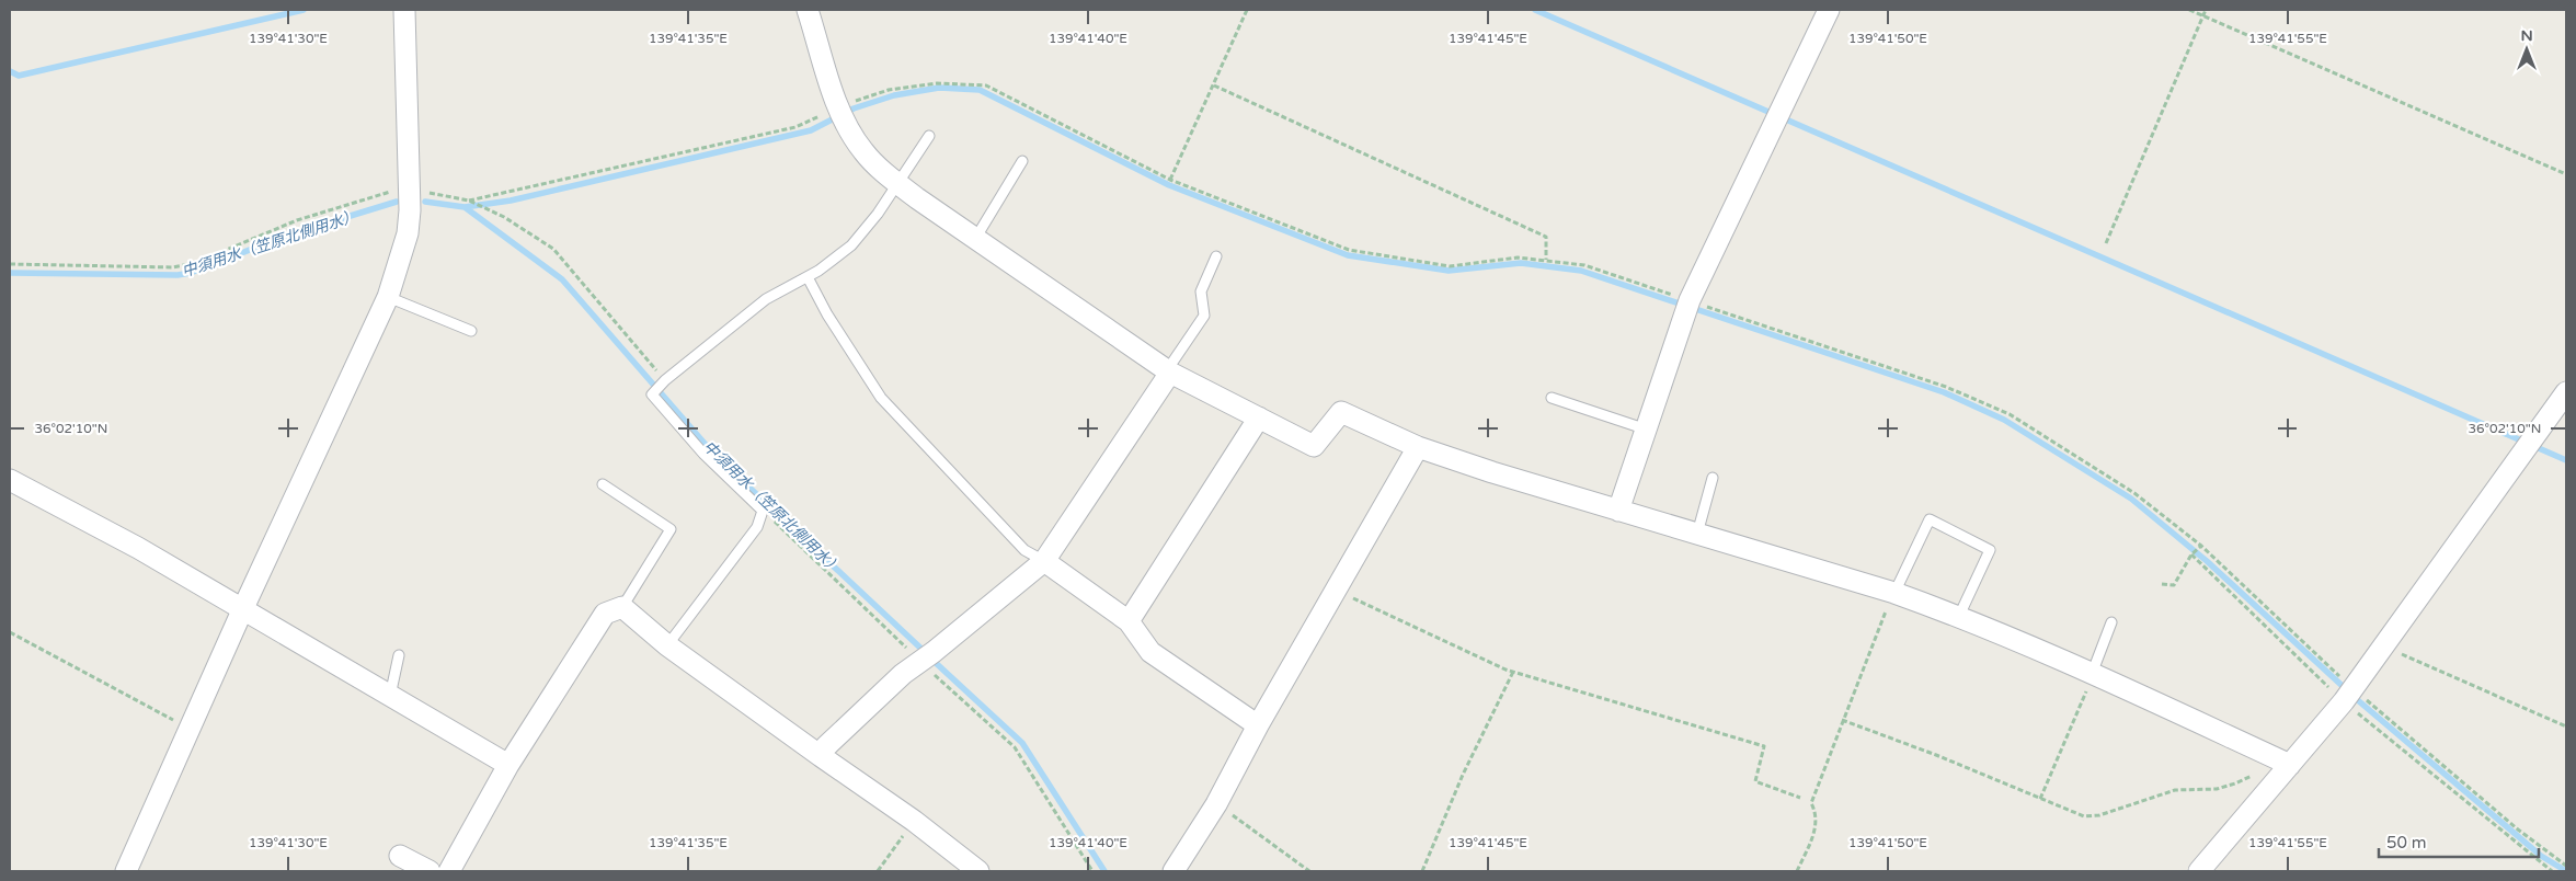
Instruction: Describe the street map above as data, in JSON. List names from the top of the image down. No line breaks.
{"water":["中須用水（笠原北側用水）"],"scale_bar":"50 m","north":"top","coordinates":["139°41'30\"E","139°41'35\"E","139°41'40\"E","139°41'45\"E","139°41'50\"E","139°41'55\"E","36°02'10\"N"]}
